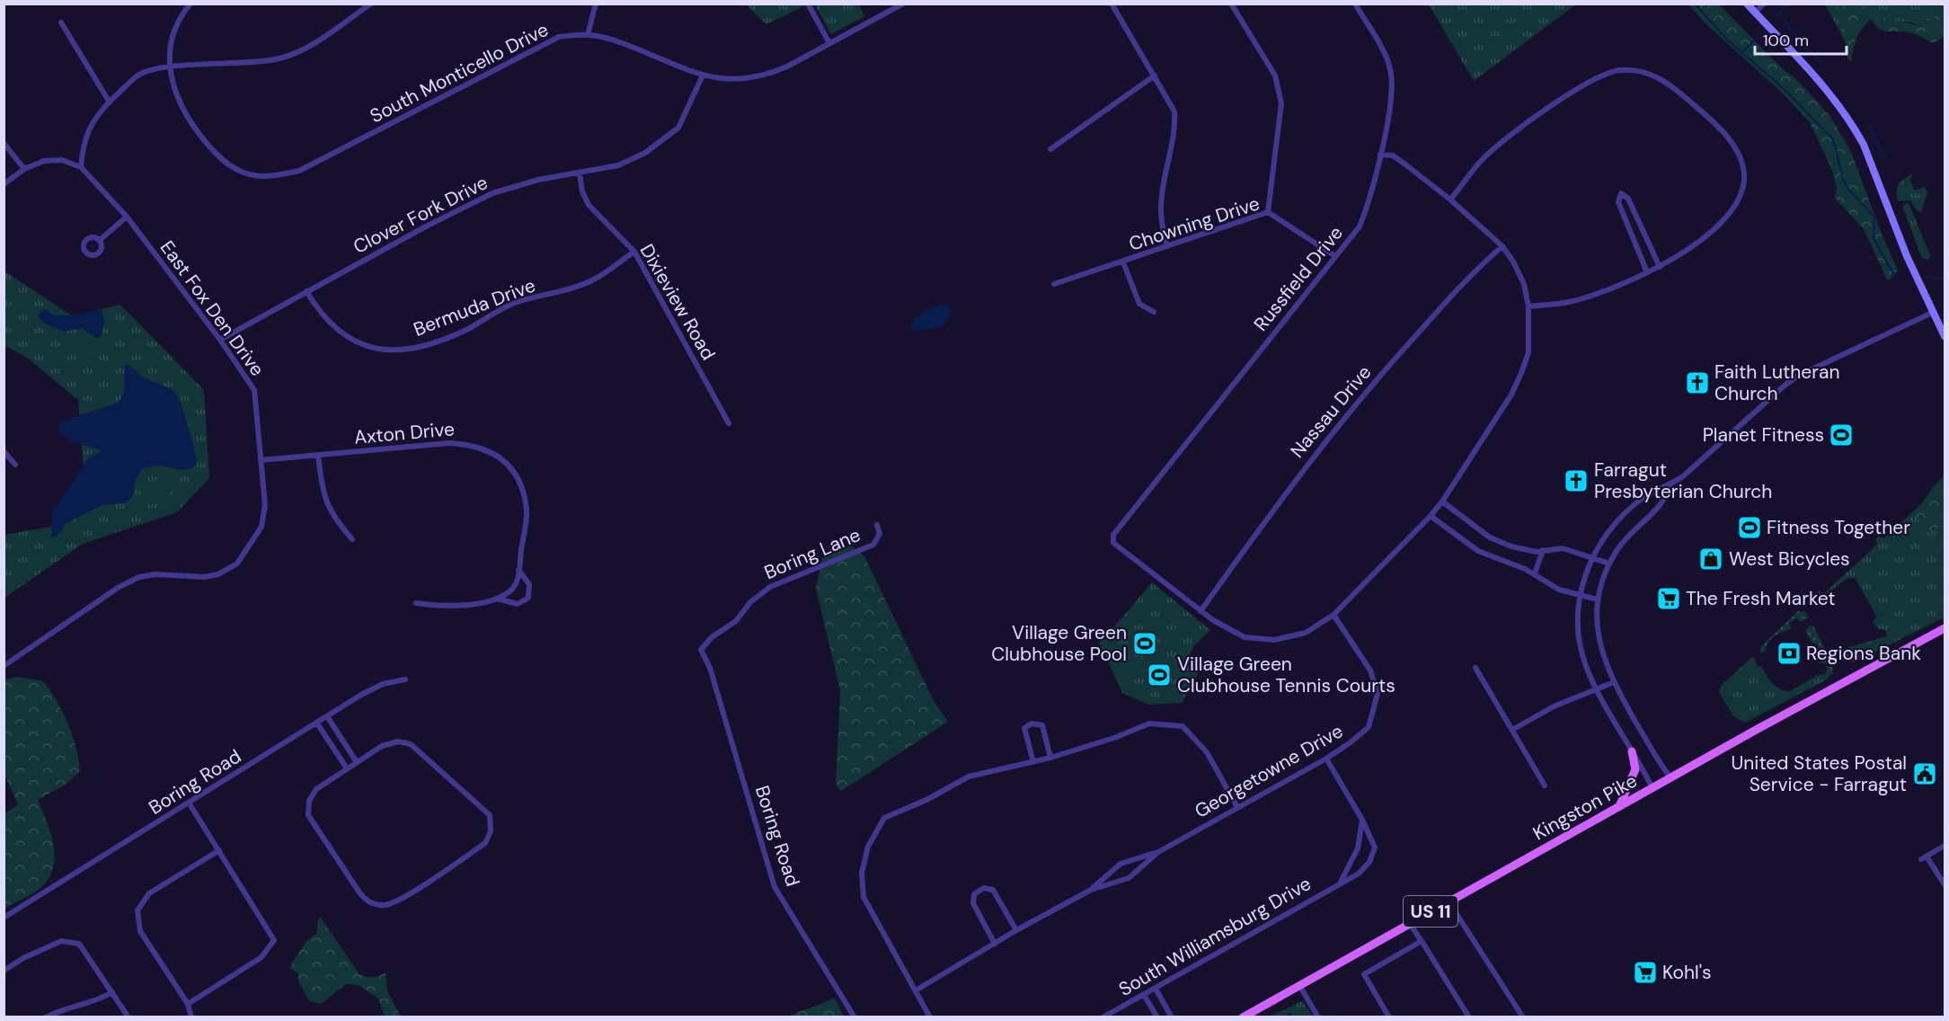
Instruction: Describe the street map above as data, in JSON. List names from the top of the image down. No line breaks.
{"streets":{"main road":["Kingston Pike","US 11"],"street":["South Monticello Drive","Clover Fork Drive","Chowning Drive","Russfield Drive","Dixieview Road","Bermuda Drive","East Fox Den Drive","Nassau Drive","Axton Drive","Boring Lane","Georgetowne Drive","Boring Road","South Williamsburg Drive"]},"crossings":[["South Monticello Drive","Clover Fork Drive"],["Clover Fork Drive","Dixieview Road"],["Clover Fork Drive","Bermuda Drive"],["Clover Fork Drive","East Fox Den Drive"],["Chowning Drive","Russfield Drive"],["Russfield Drive","Nassau Drive"],["Dixieview Road","Bermuda Drive"],["East Fox Den Drive","Axton Drive"],["Boring Lane","Boring Road"],["Georgetowne Drive","South Williamsburg Drive"]],"places":{"church":["Faith Lutheran Church","Farragut Presbyterian Church"],"sports":["Planet Fitness","Fitness Together","Village Green Clubhouse Pool","Village Green Clubhouse Tennis Courts"],"shop":["West Bicycles"],"supermarket":["The Fresh Market","Kohl's"],"bank":["Regions Bank"],"public building":["United States Postal Service - Farragut"]},"scale_bar":"100 m"}
